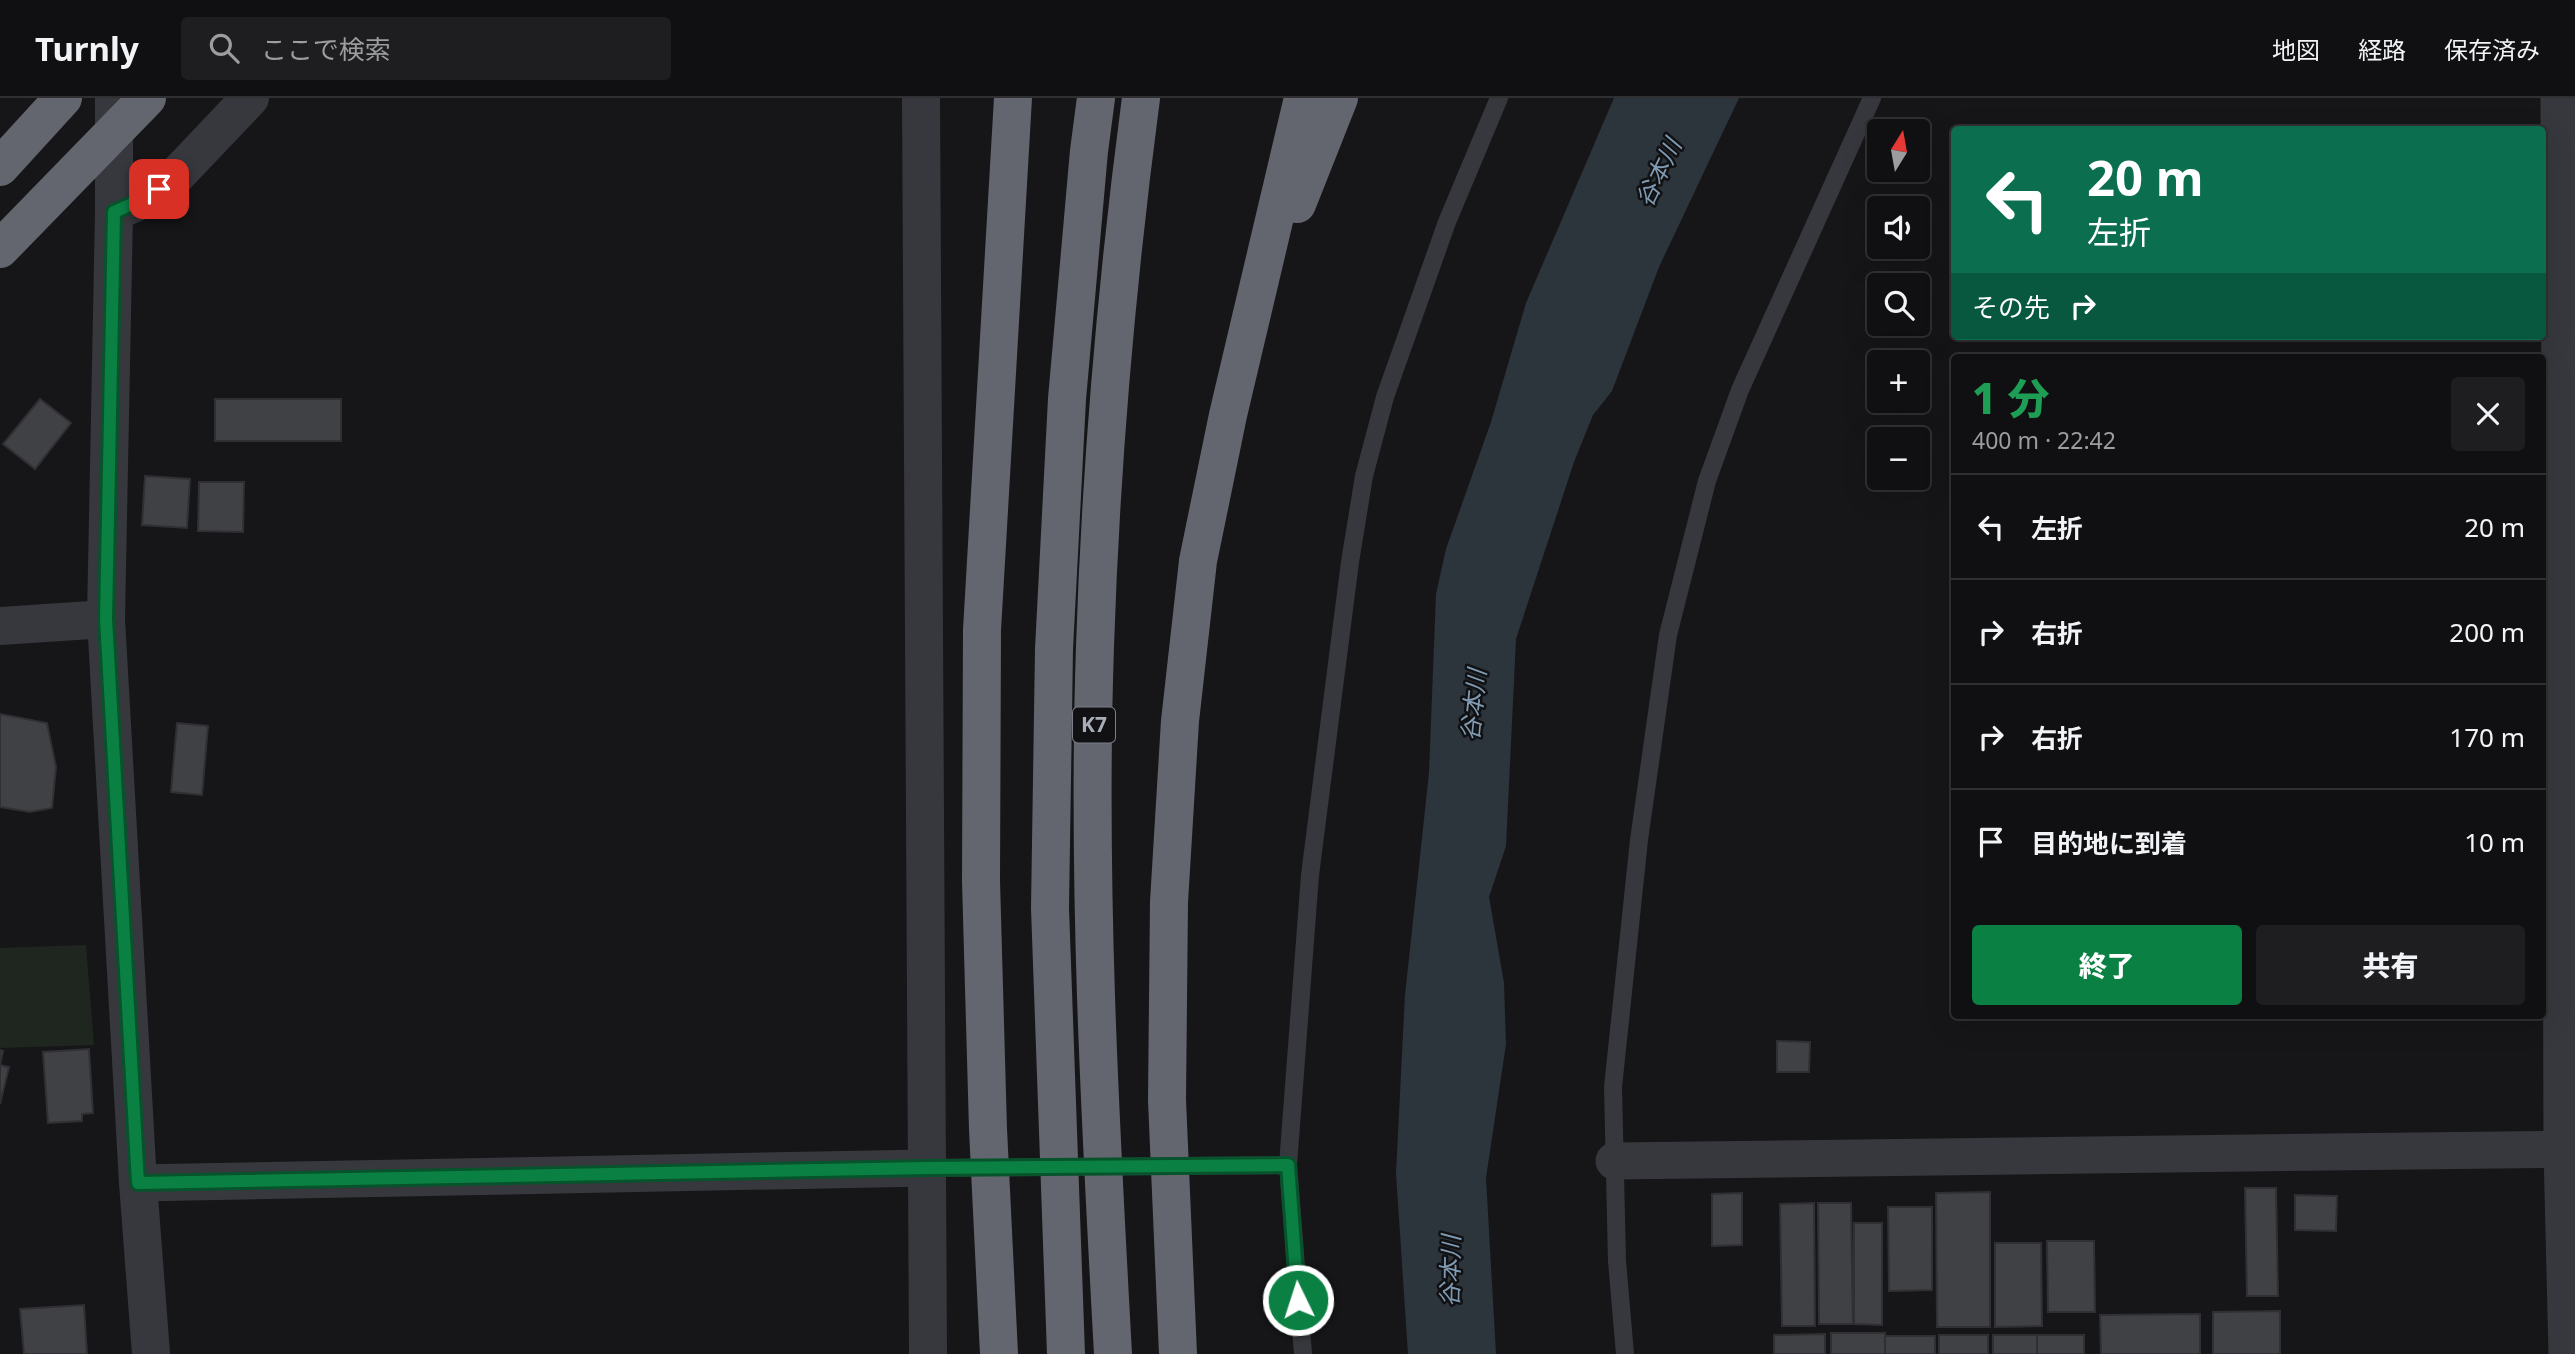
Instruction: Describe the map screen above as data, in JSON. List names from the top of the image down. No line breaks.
{"streets":{"highway":["K7"]},"water":["谷本川"],"north":"top","page":{"header":"Turnly","search":"ここで検索","nav":["地図","経路","保存済み"],"map_buttons":["+","−"],"turn":["20 m","左折"],"then":"その先","heading":["1 分","400 m · 22:42"],"list":[{"name":"左折","value":"20 m"},{"name":"右折","value":"200 m"},{"name":"右折","value":"170 m"},{"name":"目的地に到着","value":"10 m"}],"buttons":["終了","共有"]}}
